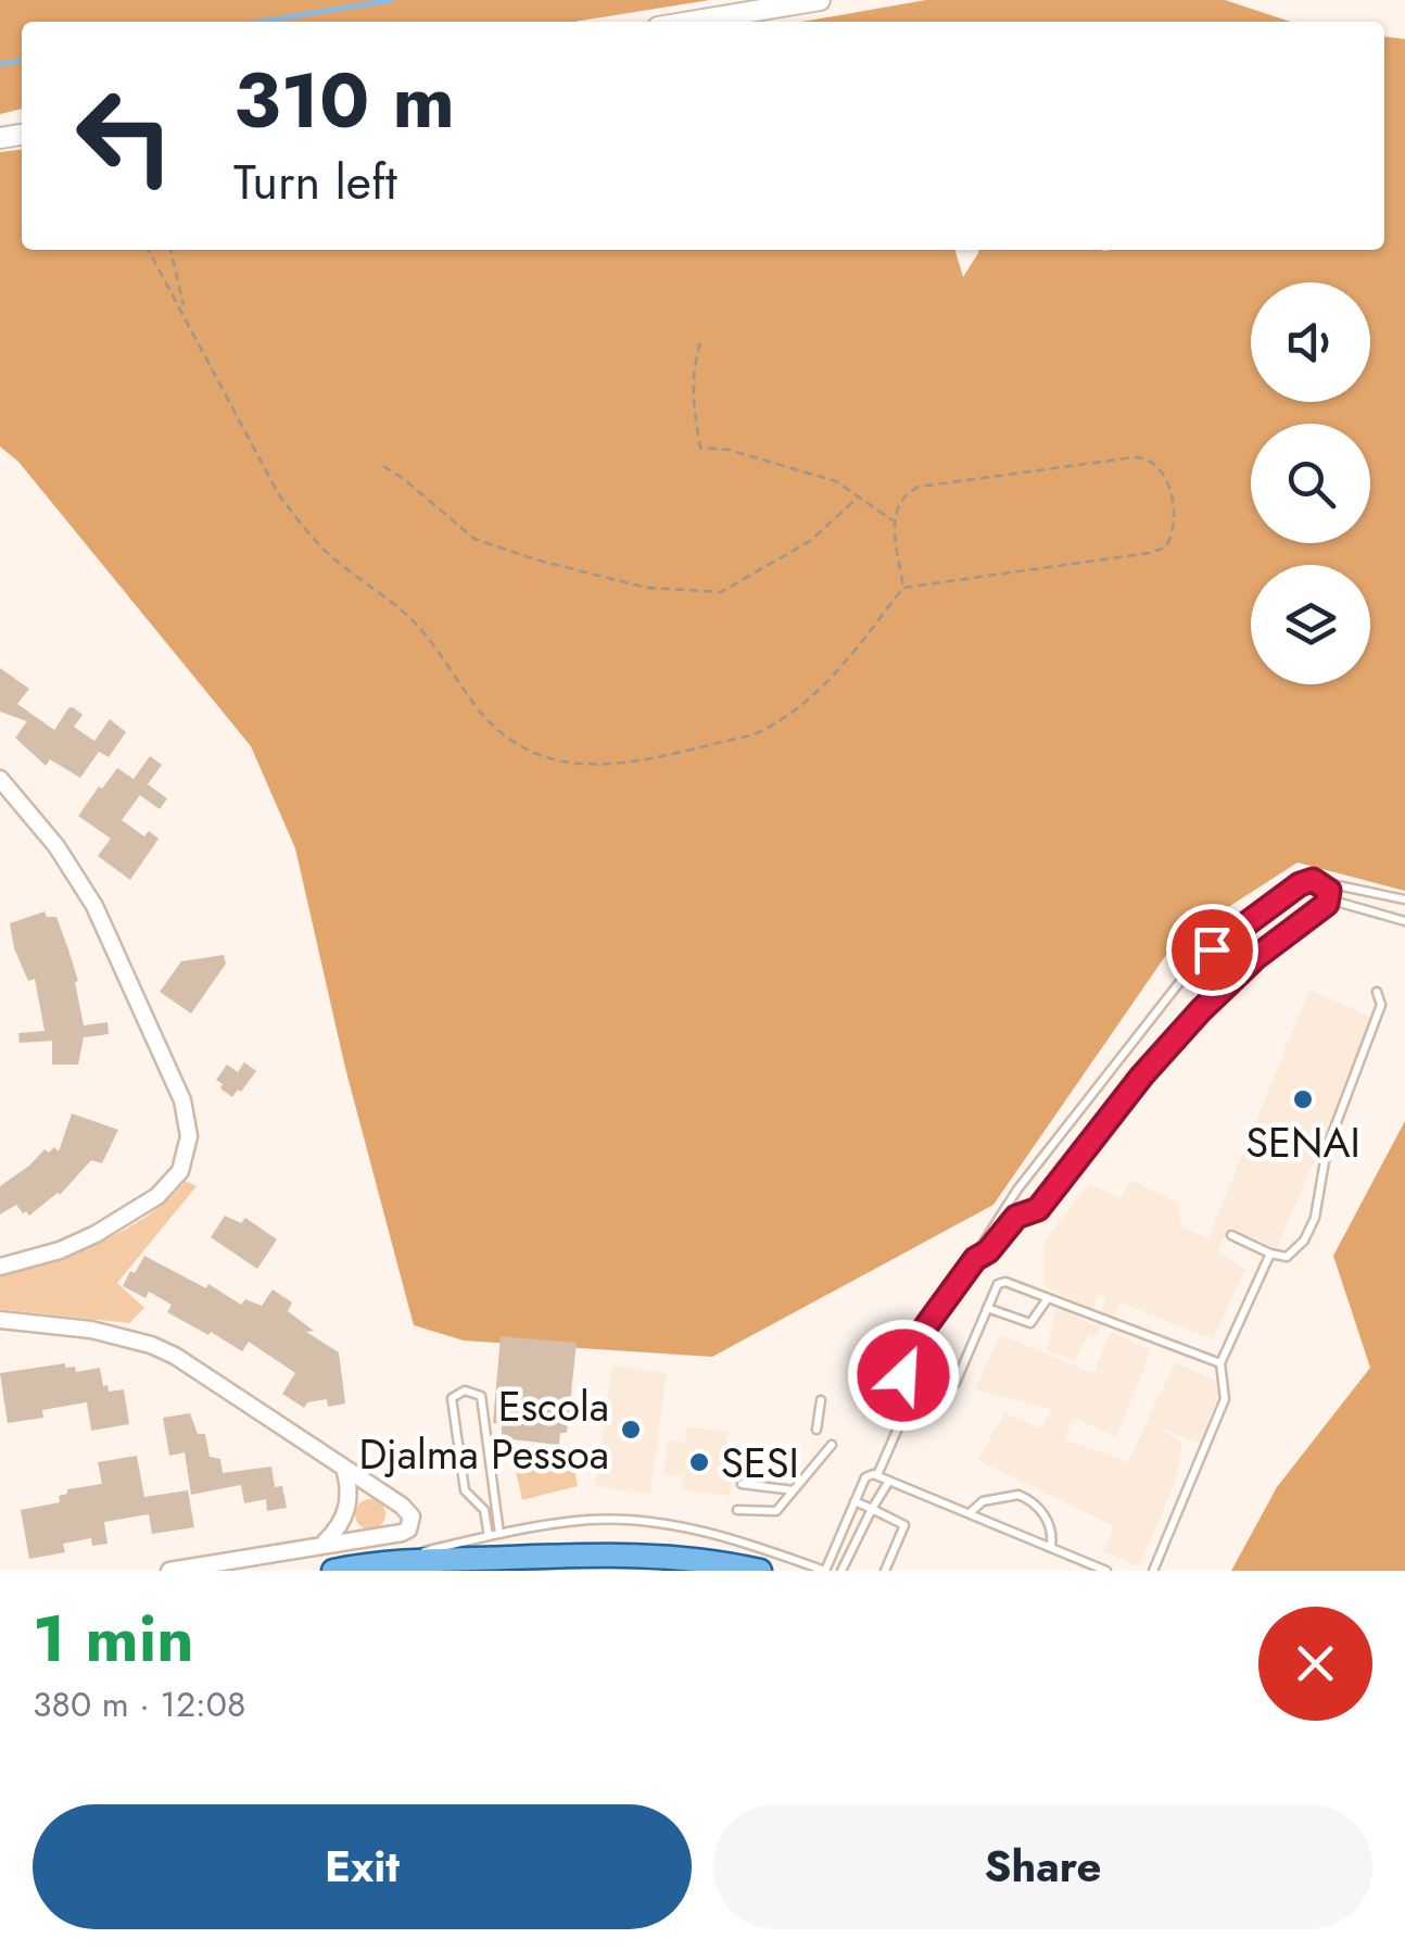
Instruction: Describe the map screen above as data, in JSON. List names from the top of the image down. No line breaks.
{"places":["SENAI","Escola Djalma Pessoa","SESI"],"page":{"turn":["310 m","Turn left"],"heading":["1 min","380 m · 12:08"],"buttons":["Exit","Share"]}}
